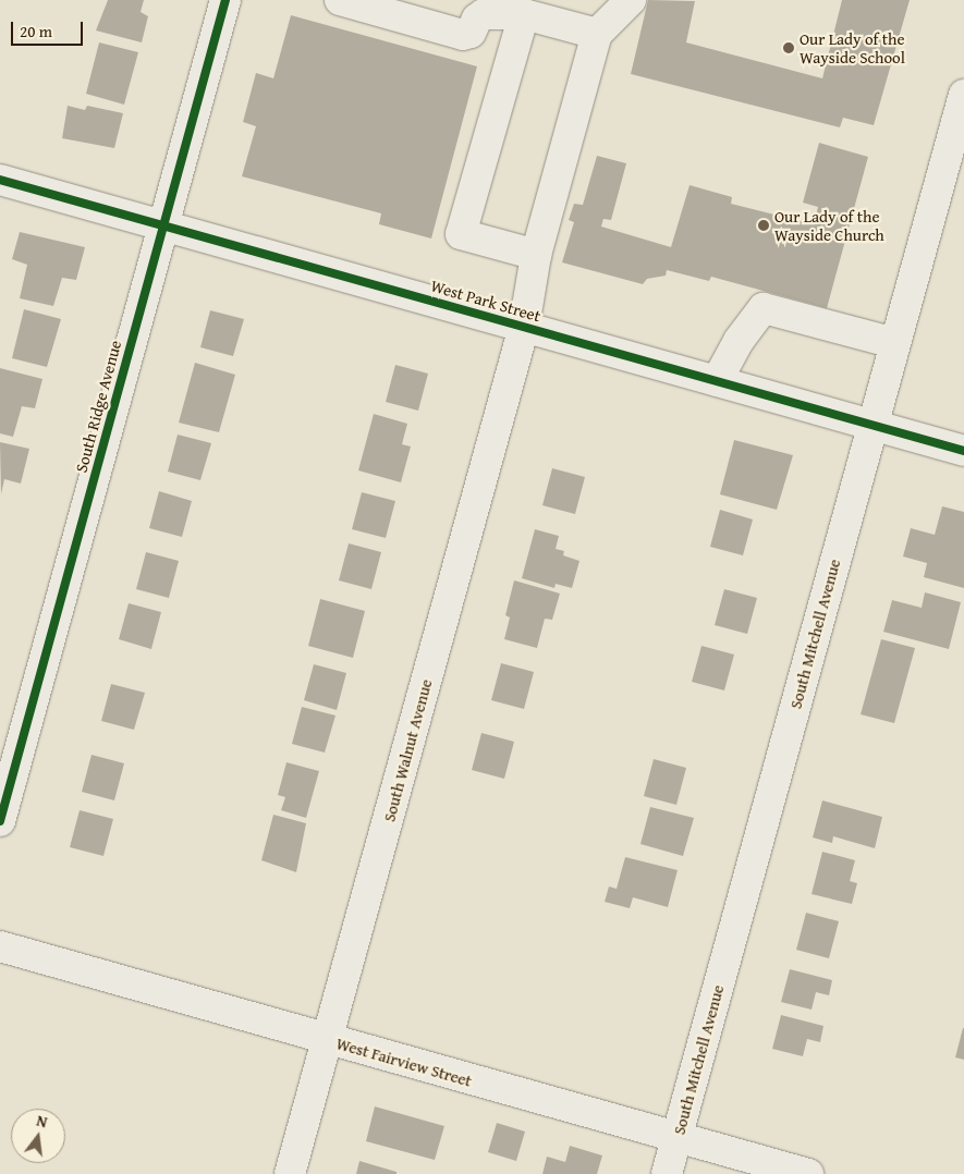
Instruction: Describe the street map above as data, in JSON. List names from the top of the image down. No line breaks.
{"streets":{"street":["West Park Street","South Ridge Avenue","South Mitchell Avenue","South Walnut Avenue","West Fairview Street"]},"crossings":[["West Park Street","South Ridge Avenue"],["West Park Street","South Mitchell Avenue"],["West Park Street","South Walnut Avenue"],["South Mitchell Avenue","West Fairview Street"],["South Walnut Avenue","West Fairview Street"]],"places":["Our Lady of the Wayside School","Our Lady of the Wayside Church"],"scale_bar":"20 m","north":"top"}
